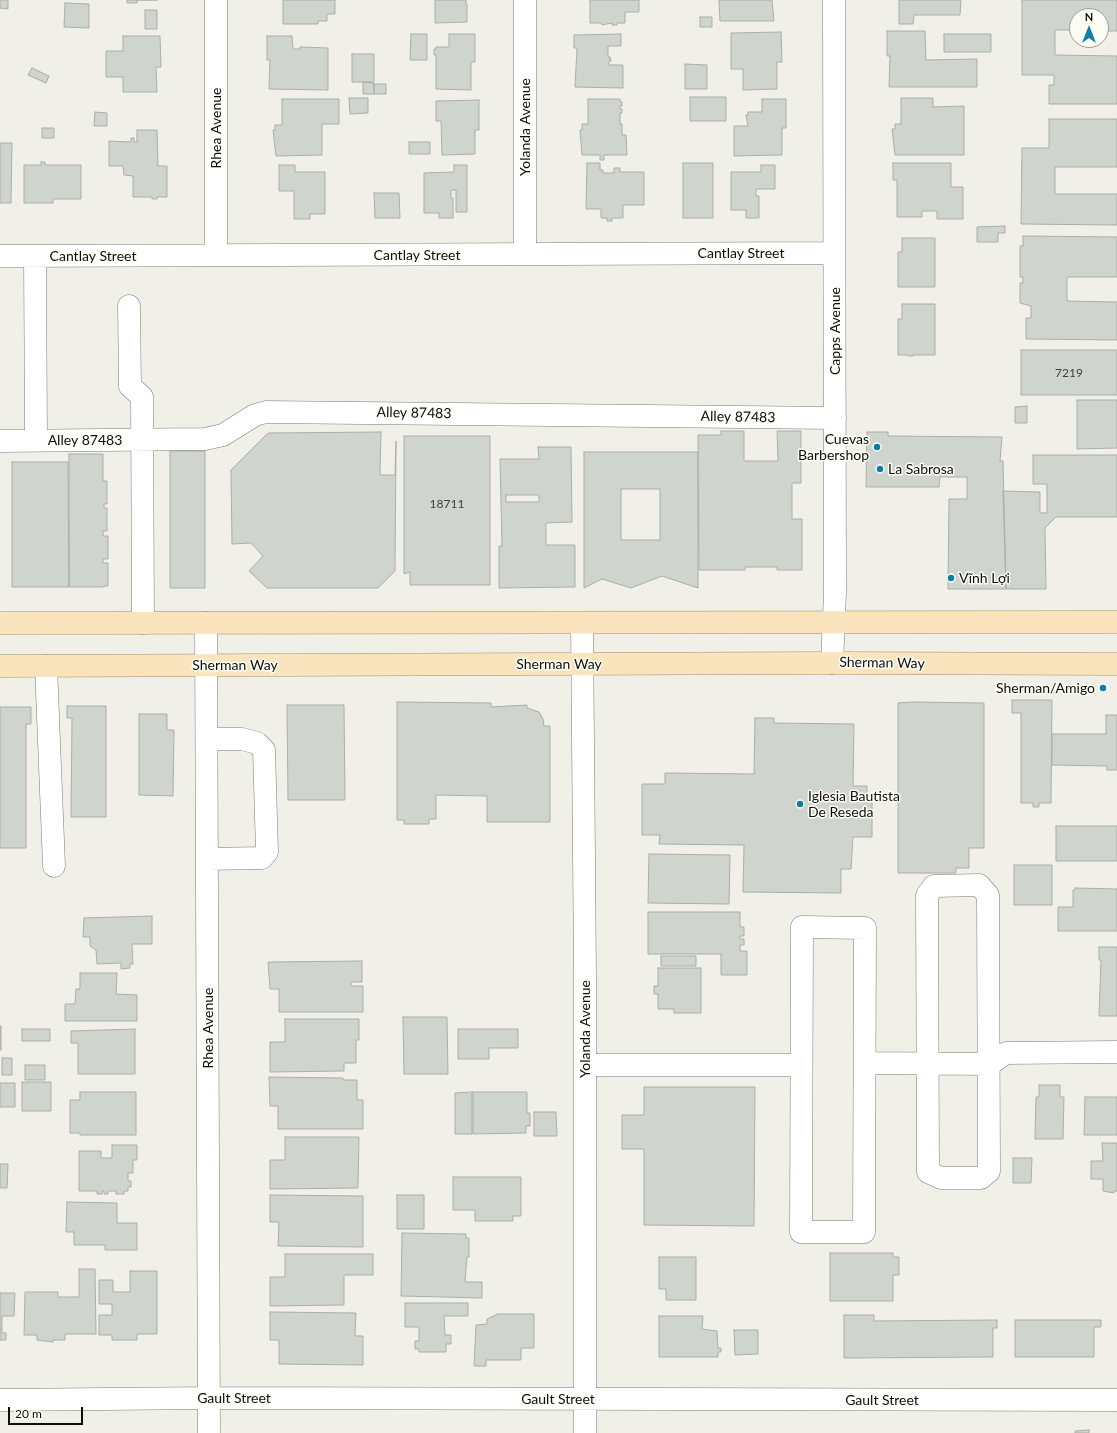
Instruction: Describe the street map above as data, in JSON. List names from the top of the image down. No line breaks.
{"streets":{"main road":["Sherman Way"],"street":["Yolanda Avenue","Rhea Avenue","Cantlay Street","Capps Avenue","Alley 87483","Gault Street"]},"crossings":[["Yolanda Avenue","Cantlay Street"],["Yolanda Avenue","Sherman Way"],["Yolanda Avenue","Gault Street"],["Rhea Avenue","Cantlay Street"],["Rhea Avenue","Sherman Way"],["Rhea Avenue","Gault Street"],["Cantlay Street","Capps Avenue"],["Capps Avenue","Alley 87483"],["Capps Avenue","Sherman Way"]],"places":["Cuevas Barbershop","La Sabrosa","Vĩnh Lợi","Sherman/Amigo","Iglesia Bautista De Reseda"],"house_numbers":["7219","18711"],"scale_bar":"20 m","north":"top"}
